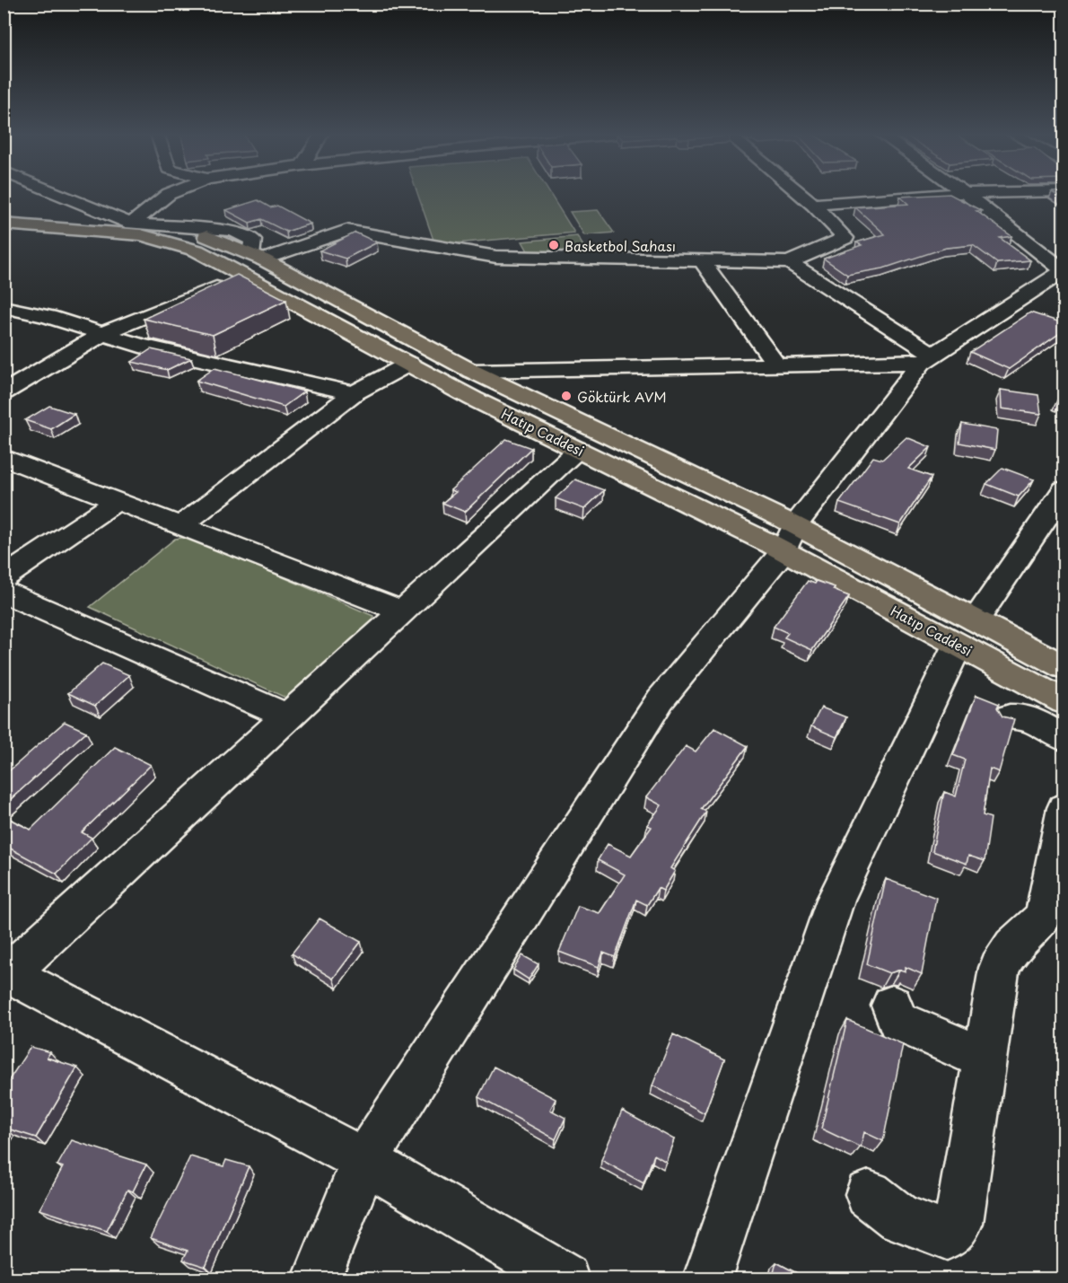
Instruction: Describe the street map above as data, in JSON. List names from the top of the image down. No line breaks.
{"streets":{"main road":["Hatıp Caddesi"]},"places":["Basketbol Sahası","Göktürk AVM"]}
